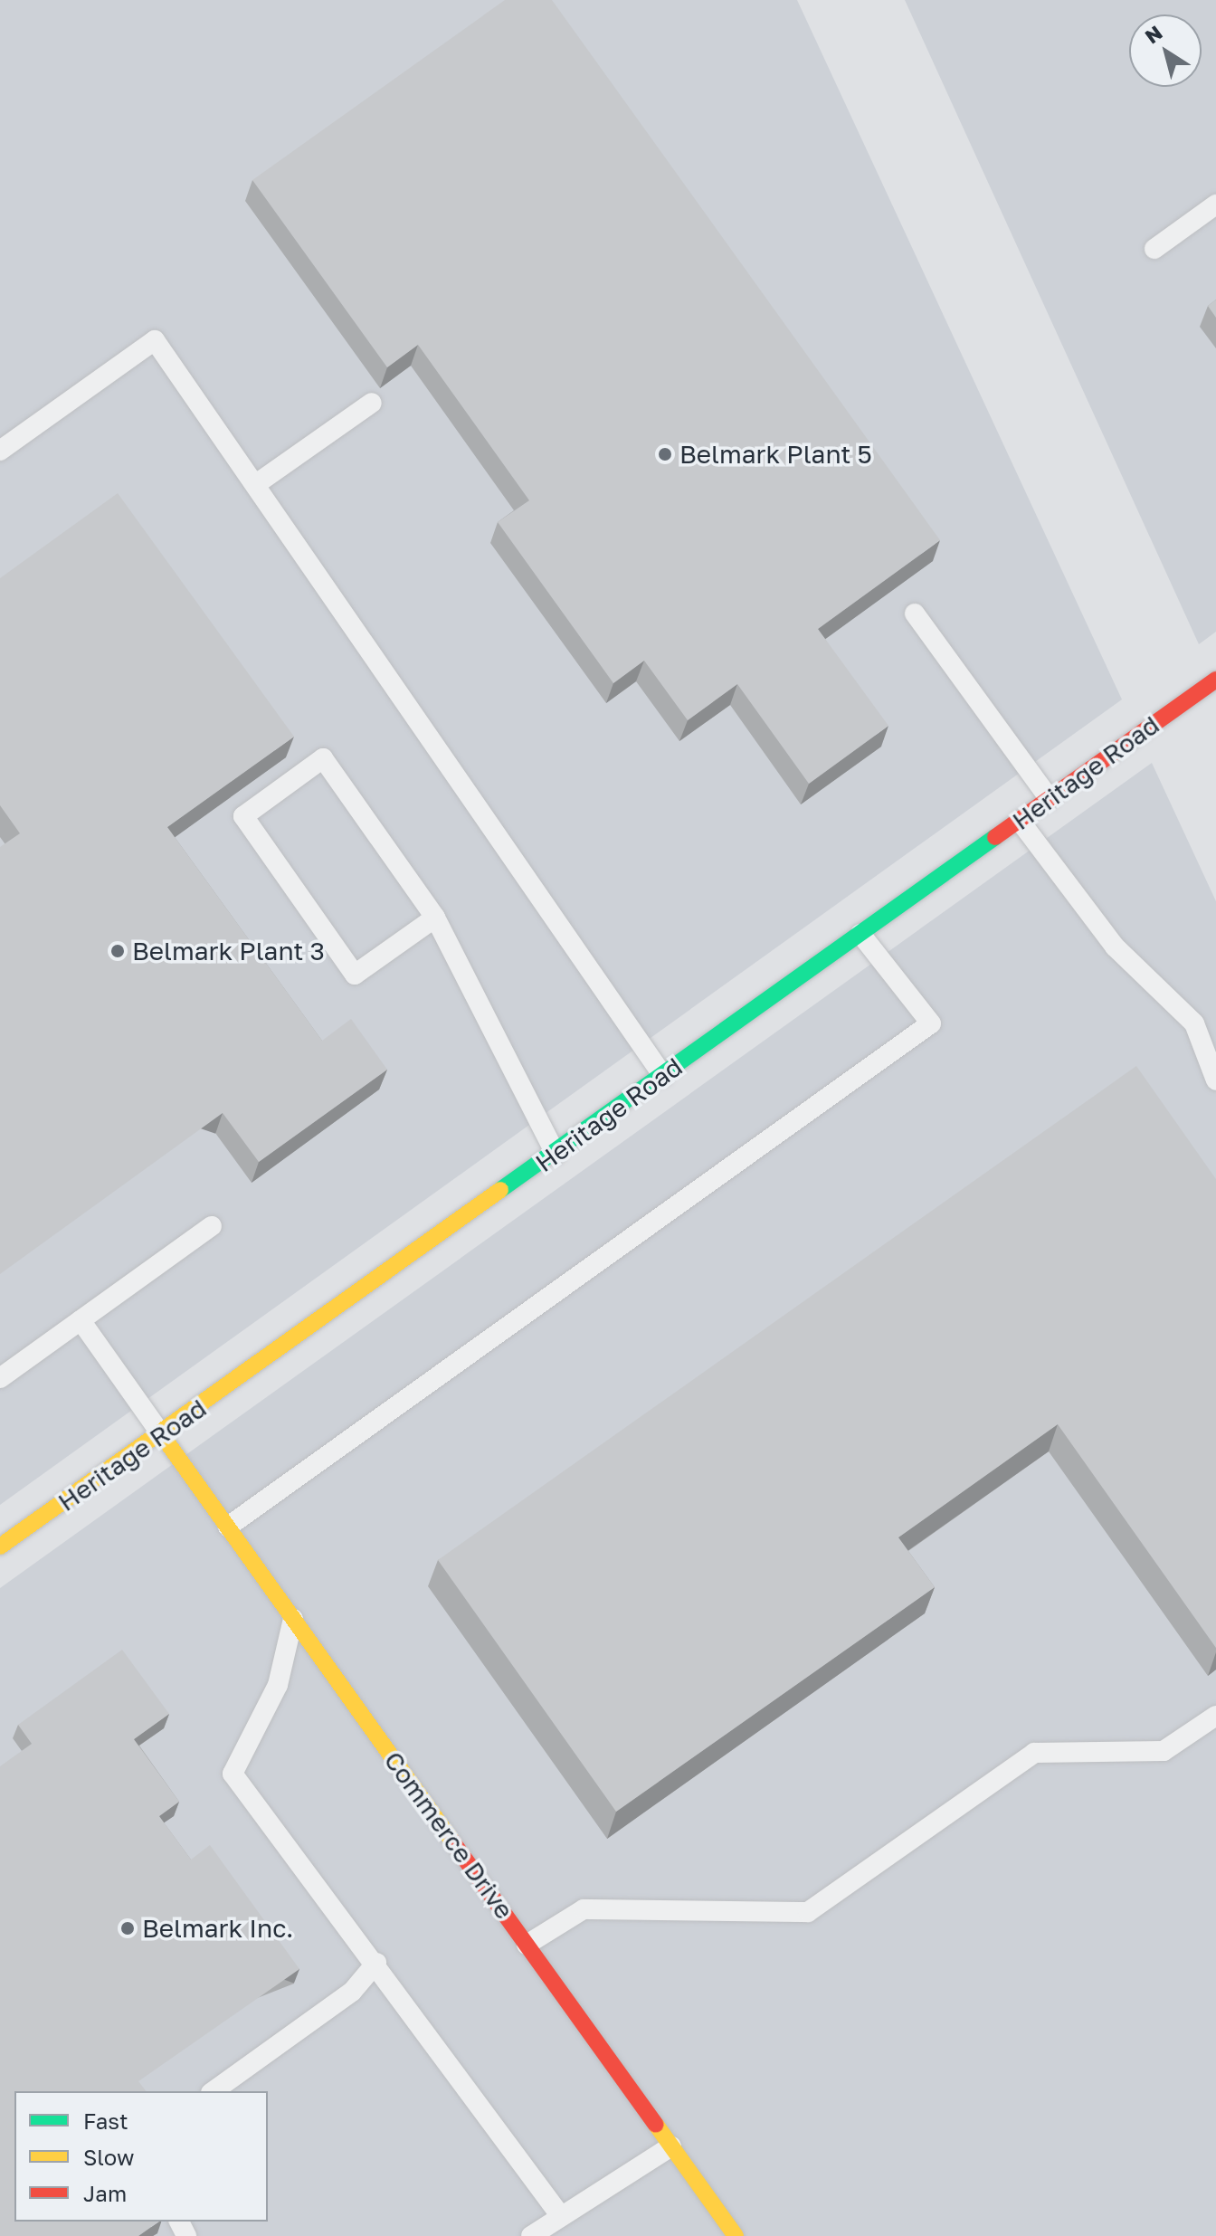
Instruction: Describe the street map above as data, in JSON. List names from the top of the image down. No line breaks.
{"streets":{"main road":["Heritage Road","Commerce Drive"]},"crossings":[["Heritage Road","Commerce Drive"]],"places":["Belmark Plant 5","Belmark Plant 3","Belmark Inc."],"legend":["Fast","Slow","Jam"],"north":"top left"}
